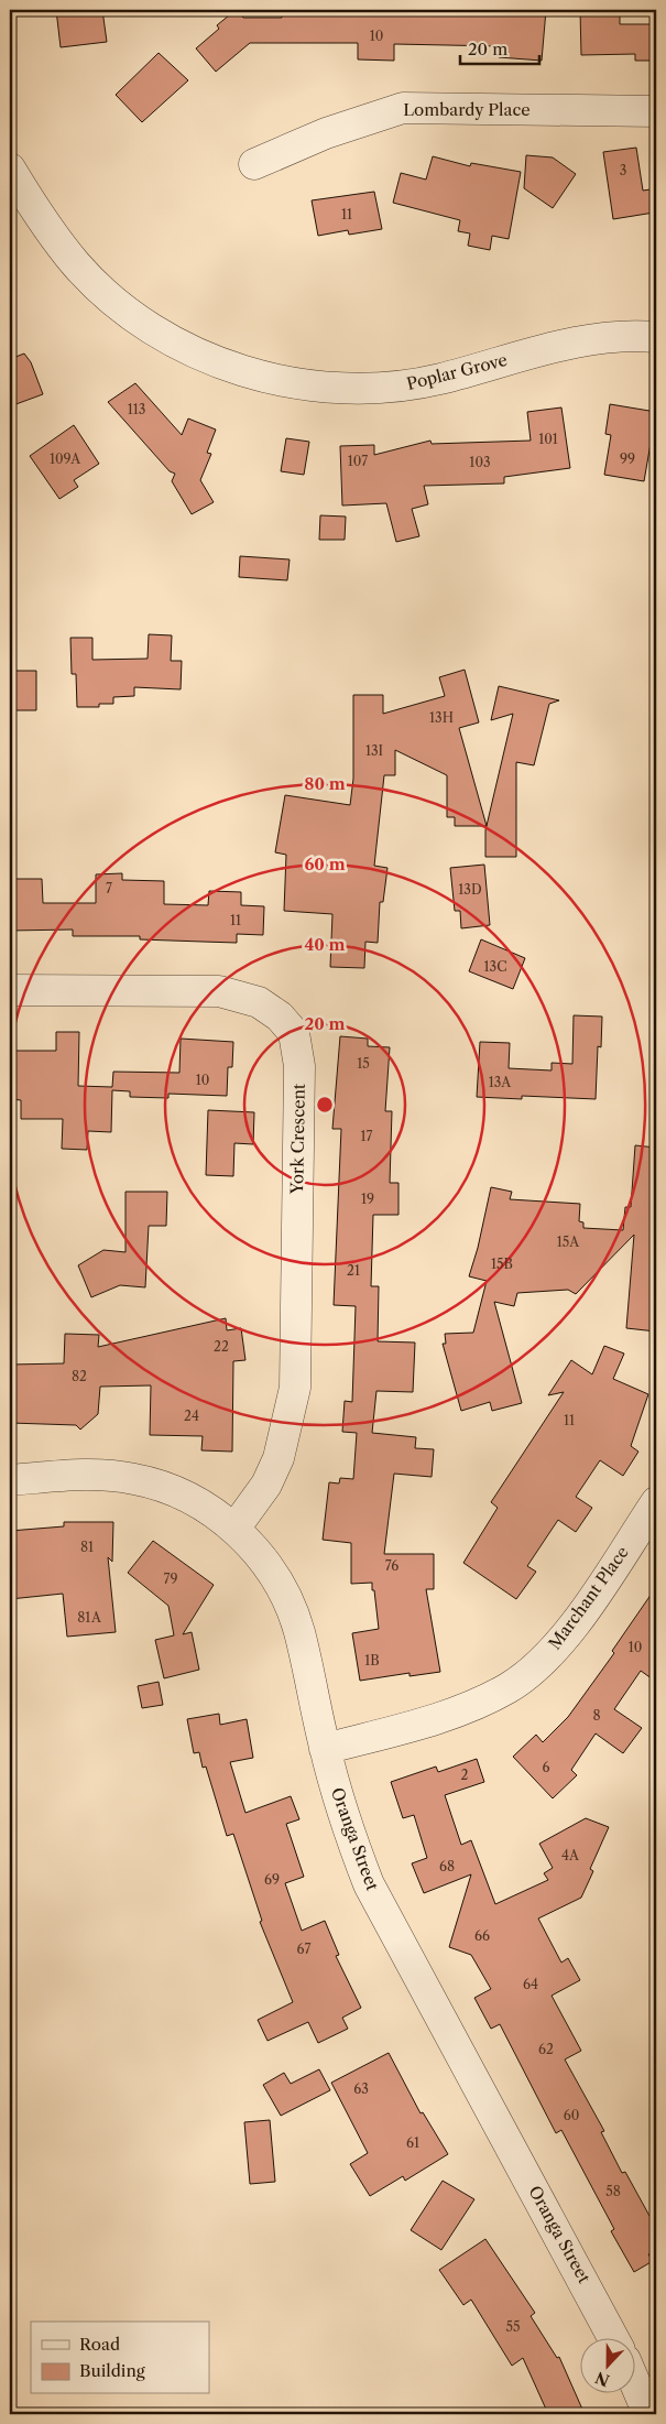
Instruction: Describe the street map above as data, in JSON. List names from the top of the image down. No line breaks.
{"streets":{"street":["Lombardy Place","Poplar Grove","York Crescent","Marchant Place","Oranga Street"]},"crossings":[["York Crescent","Oranga Street"],["Marchant Place","Oranga Street"]],"house_numbers":["10","3","11","113","101","109A","99","107","103","13H","13I","7","13D","11","13C","15","10","13A","17","19","15A","15B","21","22","82","24","11","81","76","79","81A","10","1B","8","6","2","4A","68","69","66","67","64","62","63","60","61","58","55"],"legend":["Road","Building"],"scale_bar":"20 m","north":"bottom","rings":["80 m","60 m","40 m","20 m"]}
